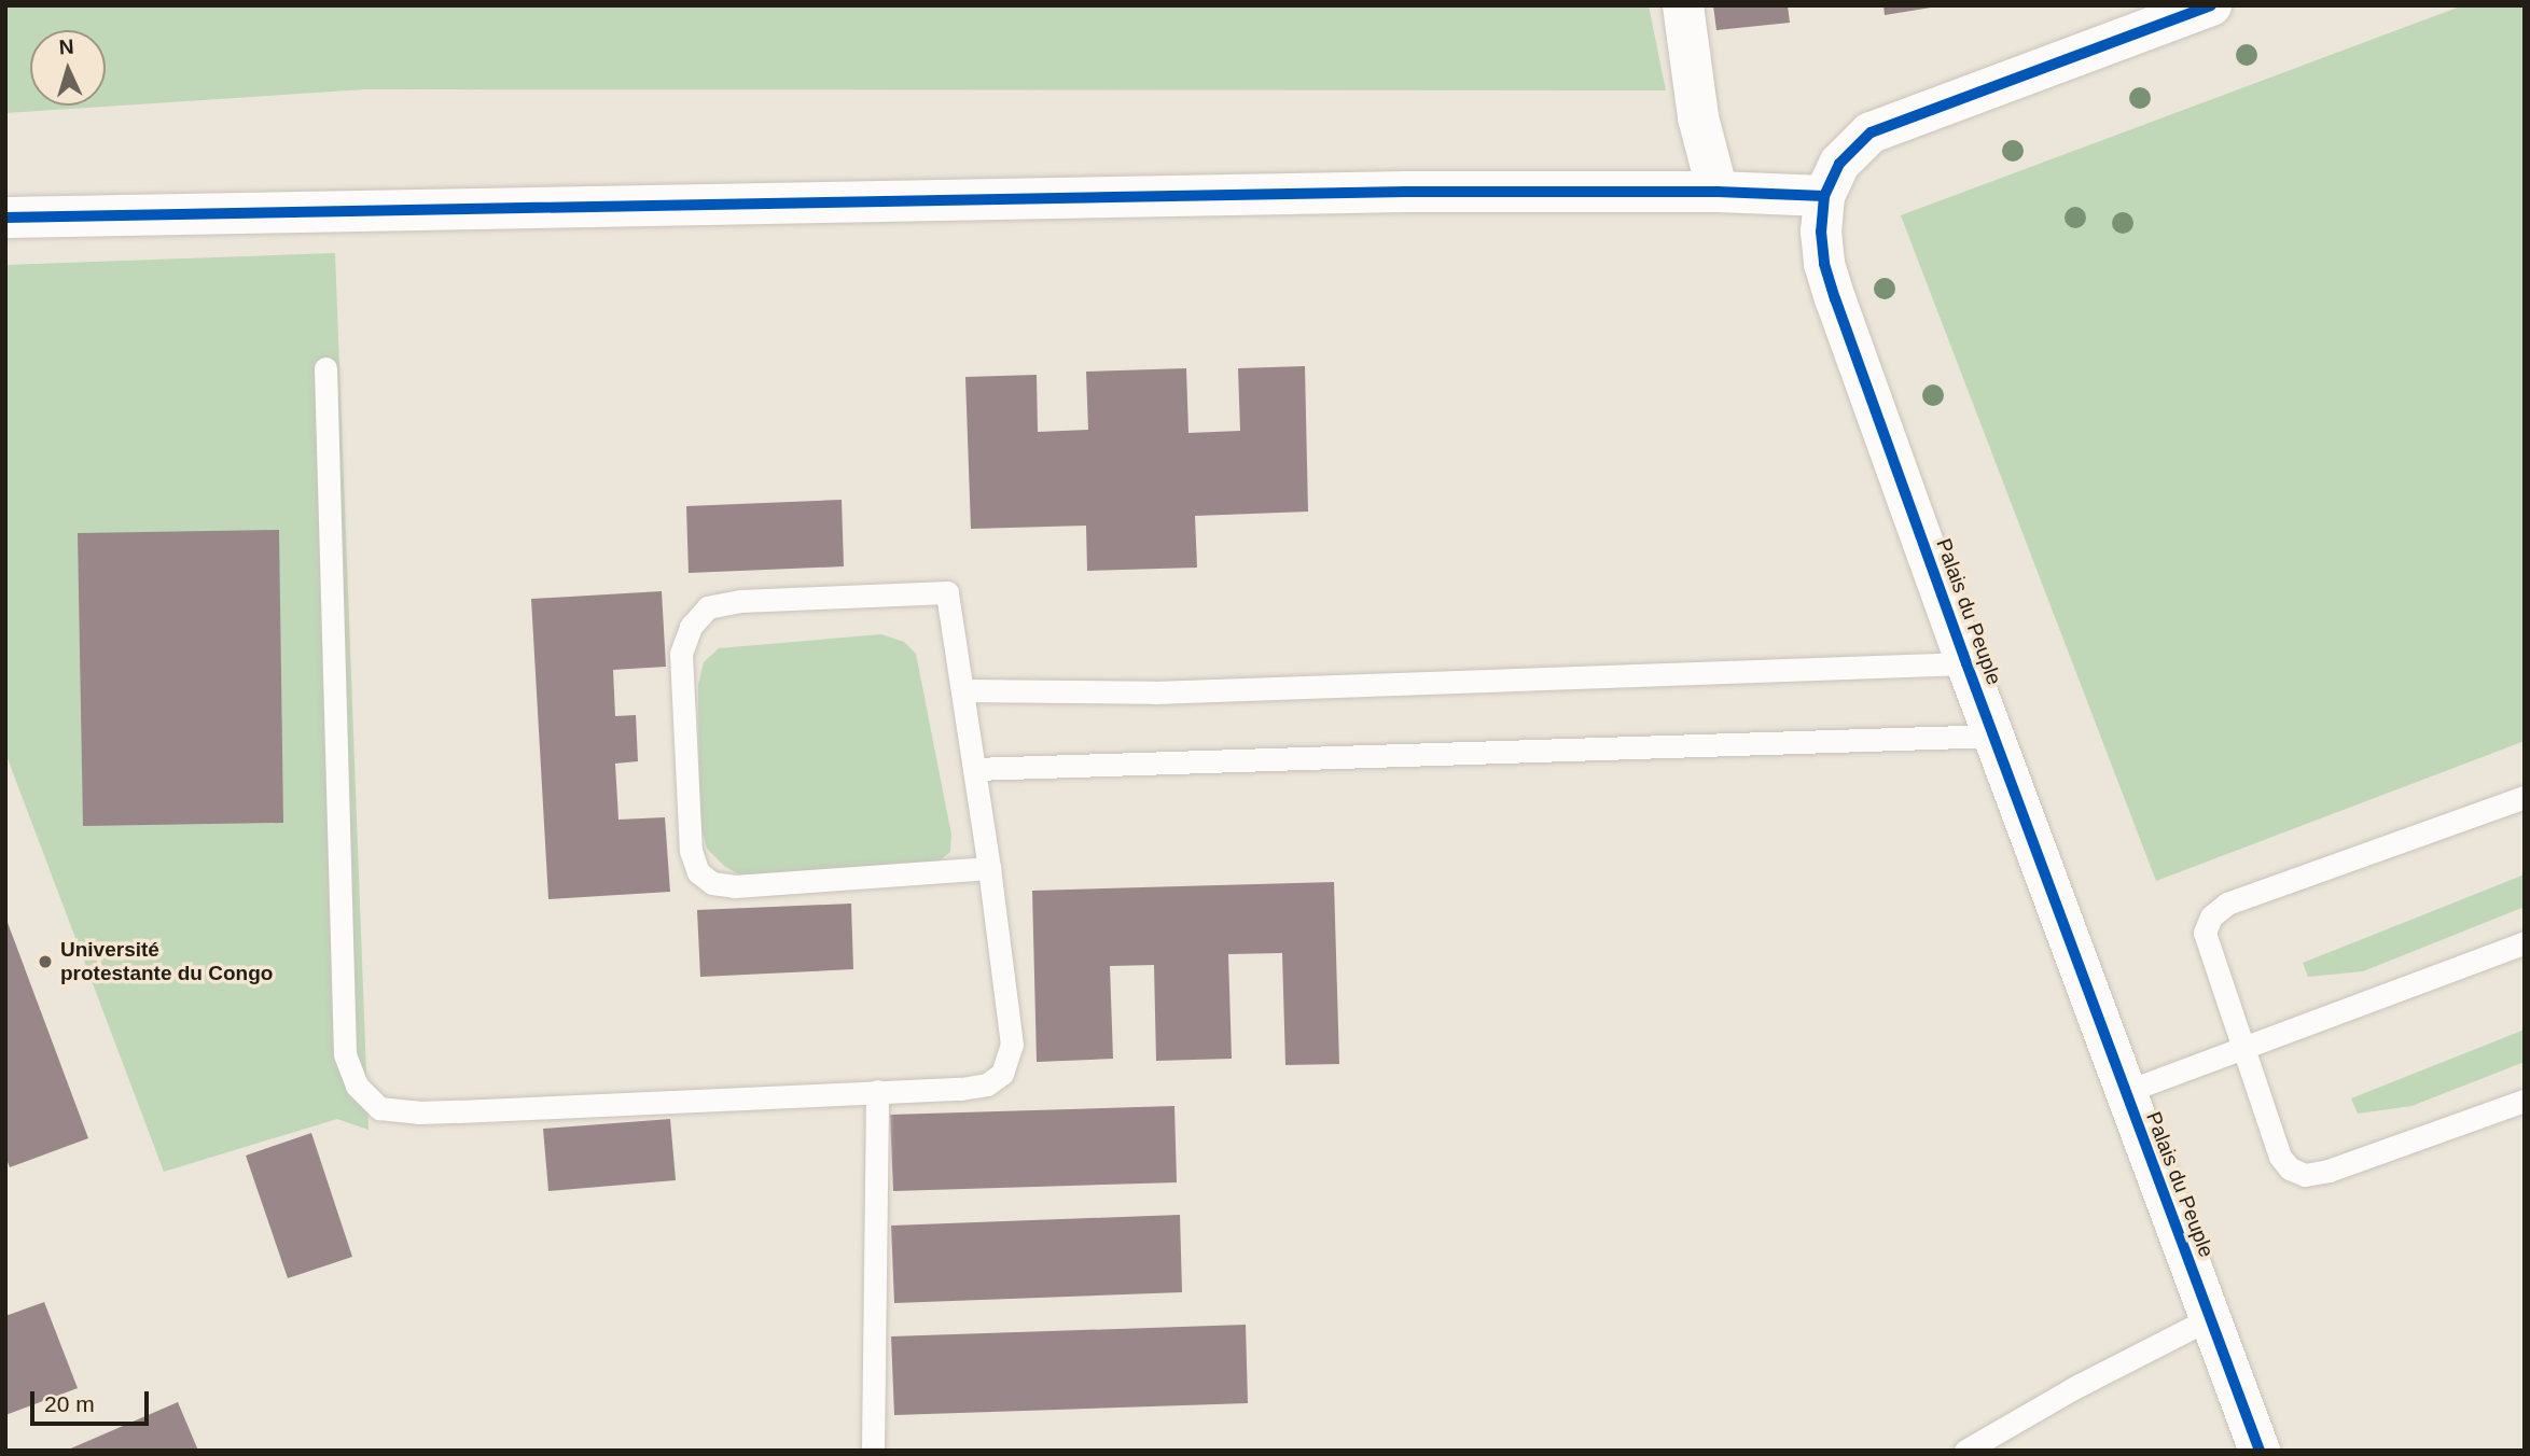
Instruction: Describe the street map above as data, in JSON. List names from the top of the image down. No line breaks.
{"streets":{"street":["Palais du Peuple"]},"places":["Université protestante du Congo"],"scale_bar":"20 m","north":"top"}
